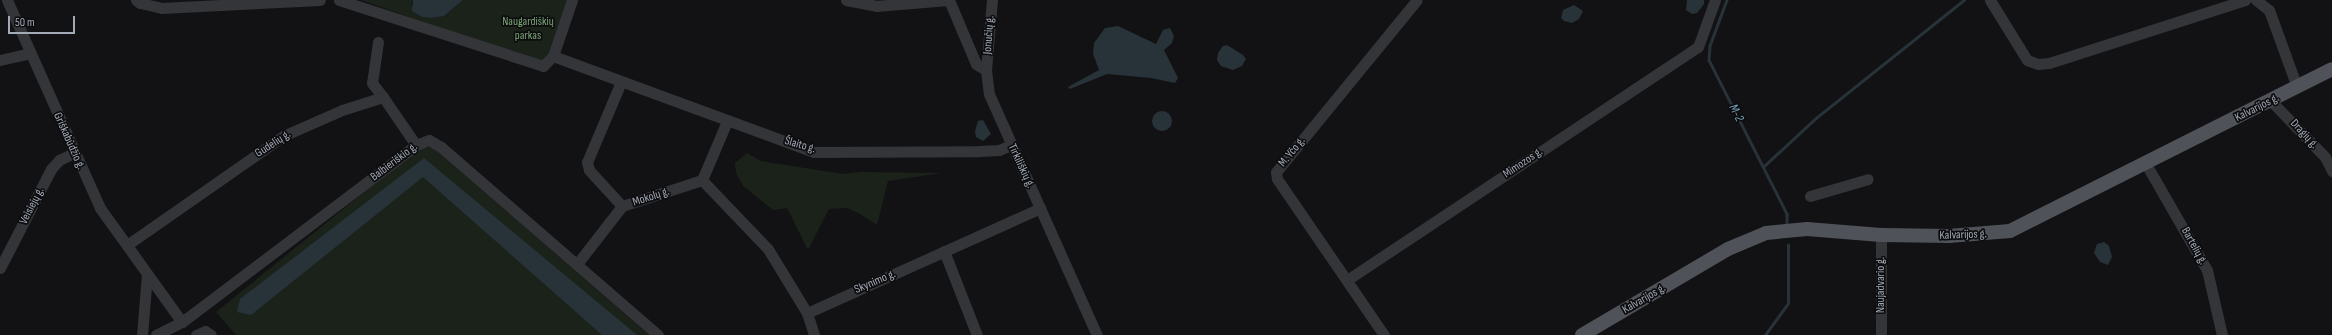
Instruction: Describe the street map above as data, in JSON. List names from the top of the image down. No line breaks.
{"streets":{"main road":["Kalvarijos g."],"street":["Jonučių g.","Dragių g.","Griškabūdžio g.","Gudelių g.","Šlaito g.","M. Yčo g.","Balbieriškio g.","Mimozos g.","Tirkiliškių g.","Mokolų g.","Veisiejų g.","Bartelių g.","Skynimo g.","Naujadvario g."]},"crossings":[["Jonučių g.","Tirkiliškių g."],["Kalvarijos g.","Dragių g."],["Kalvarijos g.","Bartelių g."],["Kalvarijos g.","Naujadvario g."],["Griškabūdžio g.","Gudelių g."],["Griškabūdžio g.","Balbieriškio g."],["Griškabūdžio g.","Veisiejų g."],["Šlaito g.","Tirkiliškių g."],["Šlaito g.","Mokolų g."],["M. Yčo g.","Mimozos g."],["Tirkiliškių g.","Skynimo g."]],"water":["M-2"],"parks":["Naugardiškių parkas"],"scale_bar":"50 m"}
